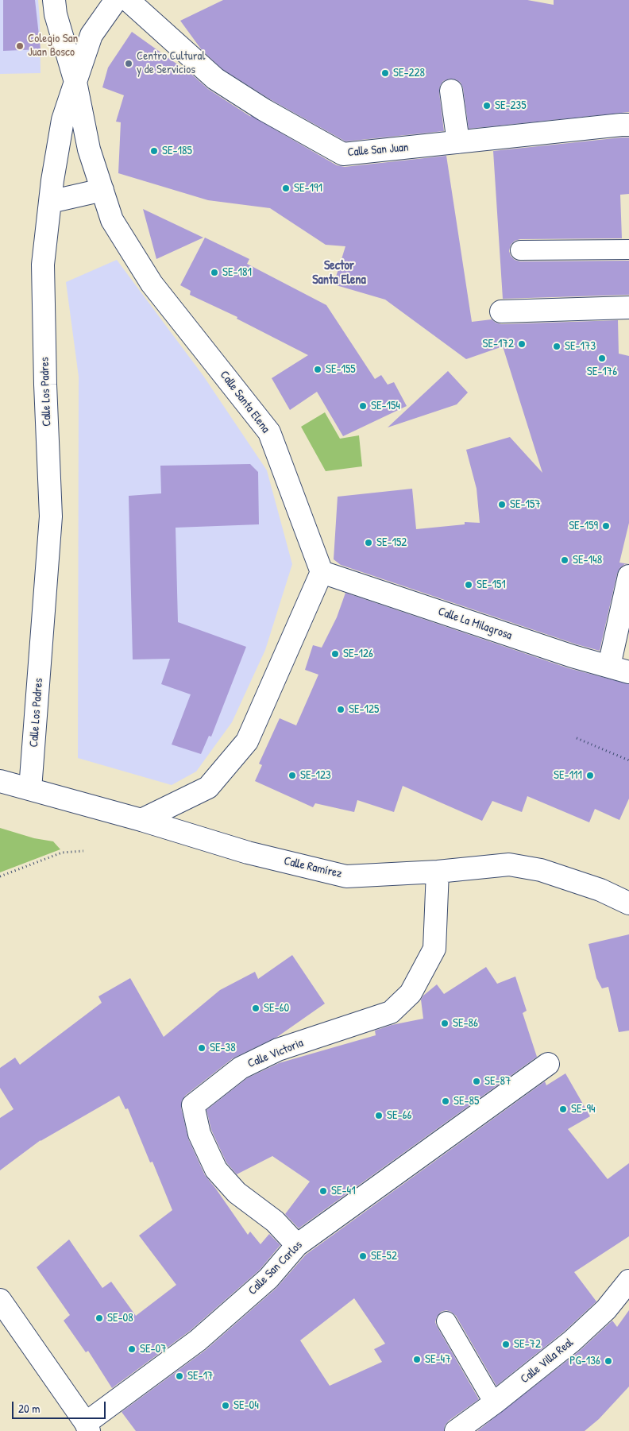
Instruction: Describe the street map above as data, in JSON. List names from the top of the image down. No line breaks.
{"streets":{"street":["Calle San Juan","Calle Los Padres","Calle Santa Elena","Calle La Milagrosa","Calle Ramírez","Calle Victoria","Calle San Carlos","Calle Villa Real"]},"crossings":[["Calle Los Padres","Calle Santa Elena"],["Calle Los Padres","Calle Ramírez"],["Calle Santa Elena","Calle La Milagrosa"],["Calle Ramírez","Calle Victoria"],["Calle Victoria","Calle San Carlos"]],"districts":["Sector Santa Elena"],"places":["Colegio San Juan Bosco","Centro Cultural y de Servicios","SE-228","SE-235","SE-185","SE-191","SE-181","SE-172","SE-173","SE-176","SE-155","SE-154","SE-157","SE-159","SE-152","SE-148","SE-151","SE-126","SE-125","SE-123","SE-111","SE-60","SE-86","SE-38","SE-87","SE-85","SE-94","SE-66","SE-41","SE-52","SE-08","SE-72","SE-07","SE-47","PG-136","SE-17","SE-04"],"scale_bar":"20 m"}
